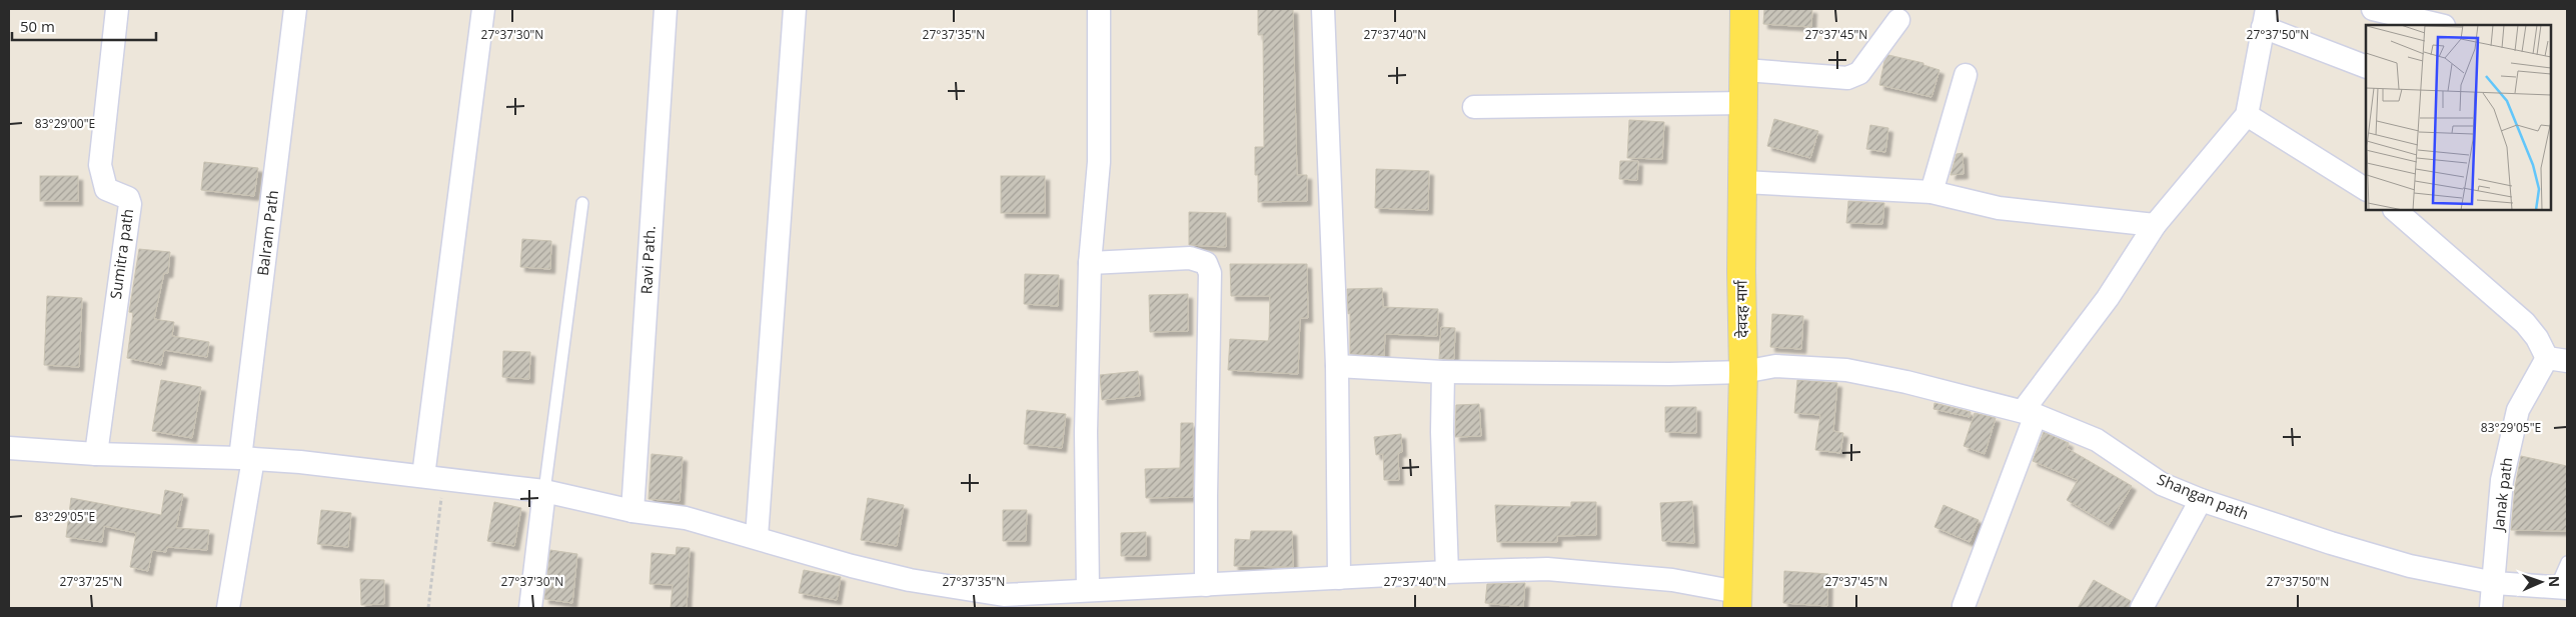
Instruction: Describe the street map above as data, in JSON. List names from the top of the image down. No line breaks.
{"streets":{"main road":["देवदह मार्ग"],"street":["Balram Path","Sumitra path","Ravi Path.","Janak path","Shangan path"]},"crossings":[["देवदह मार्ग","Shangan path"],["Janak path","Shangan path"]],"scale_bar":"50 m","north":"right","coordinates":["27°37'30\"N","27°37'35\"N","27°37'40\"N","27°37'45\"N","27°37'50\"N","83°29'00\"E","83°29'05\"E","27°37'25\"N"]}
